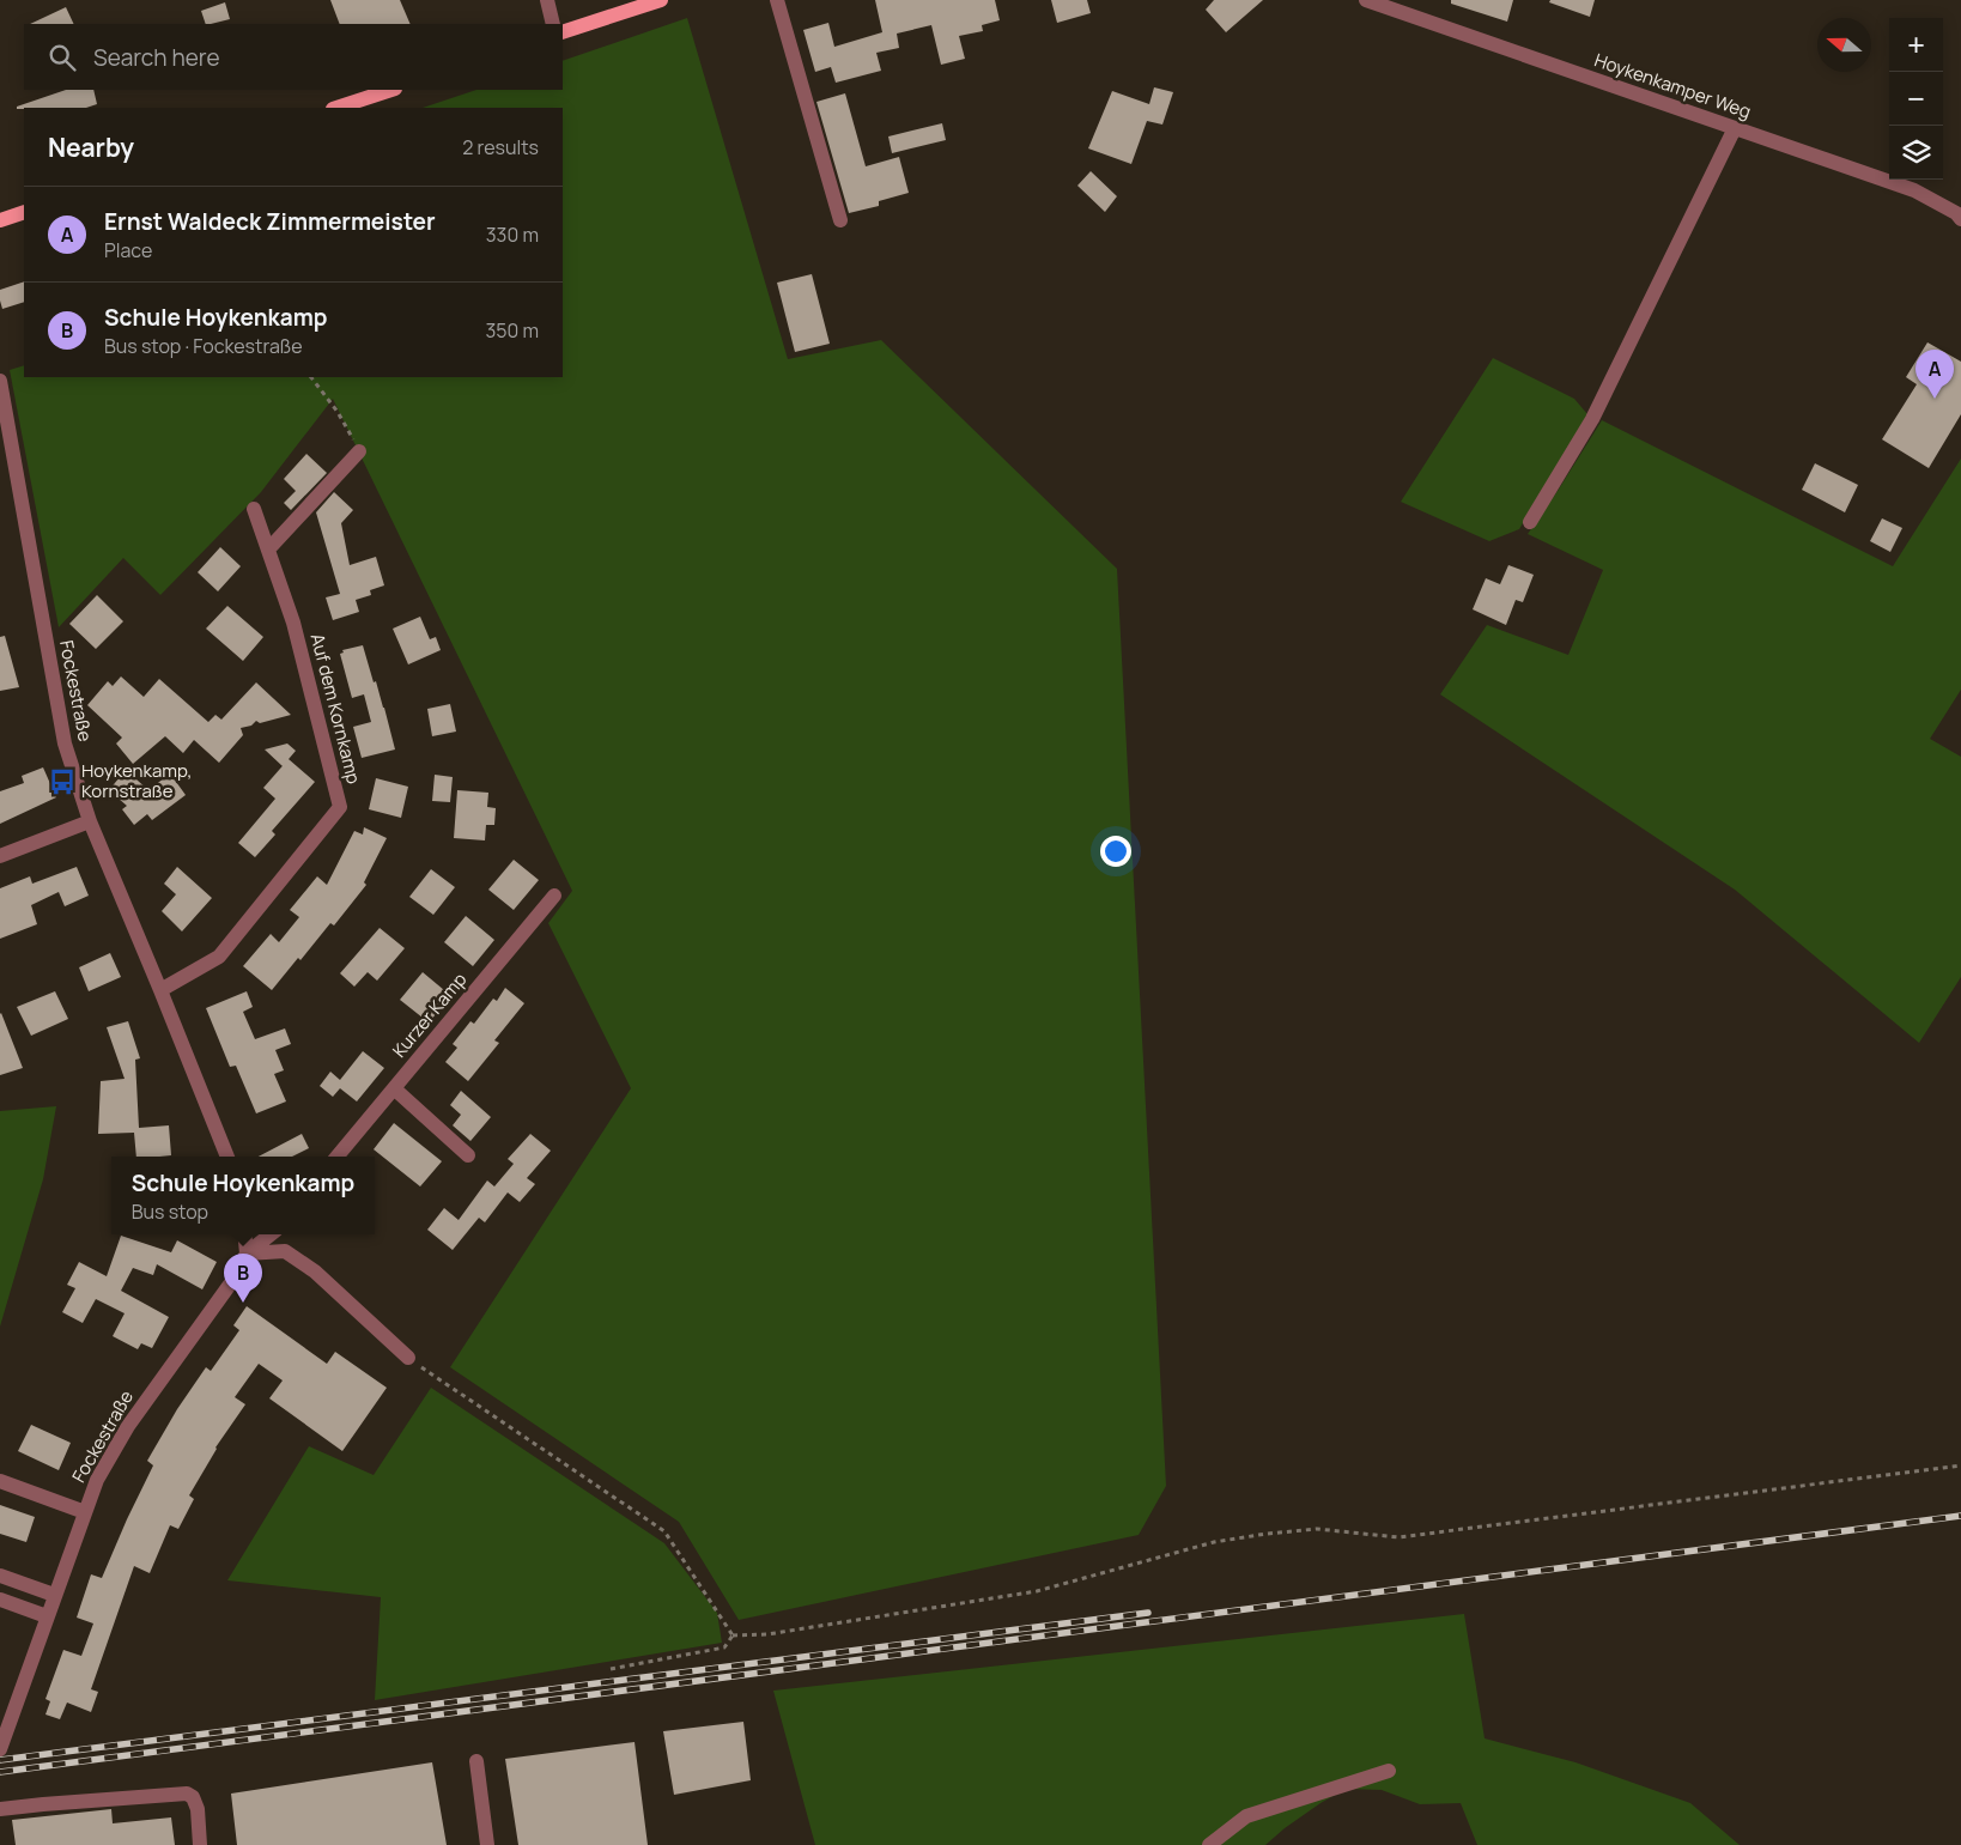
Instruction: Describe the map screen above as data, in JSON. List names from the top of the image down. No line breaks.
{"streets":{"street":["Hoykenkamper Weg","Fockestraße","Auf dem Kornkamp","Kurzer Kamp"]},"crossings":[["Fockestraße","Auf dem Kornkamp"]],"places":{"bus stop":["Hoykenkamp, Kornstraße"]},"north":"left","page":{"map_buttons":["+","−"],"search":"Search here","heading":["Nearby","2 results"],"list":[{"mark":"A","name":"Ernst Waldeck Zimmermeister","note":"Place","value":"330 m"},{"mark":"B","name":"Schule Hoykenkamp","note":"Bus stop · Fockestraße","value":"350 m"}],"pins":["A","B"],"popup":["Schule Hoykenkamp","Bus stop"]}}
